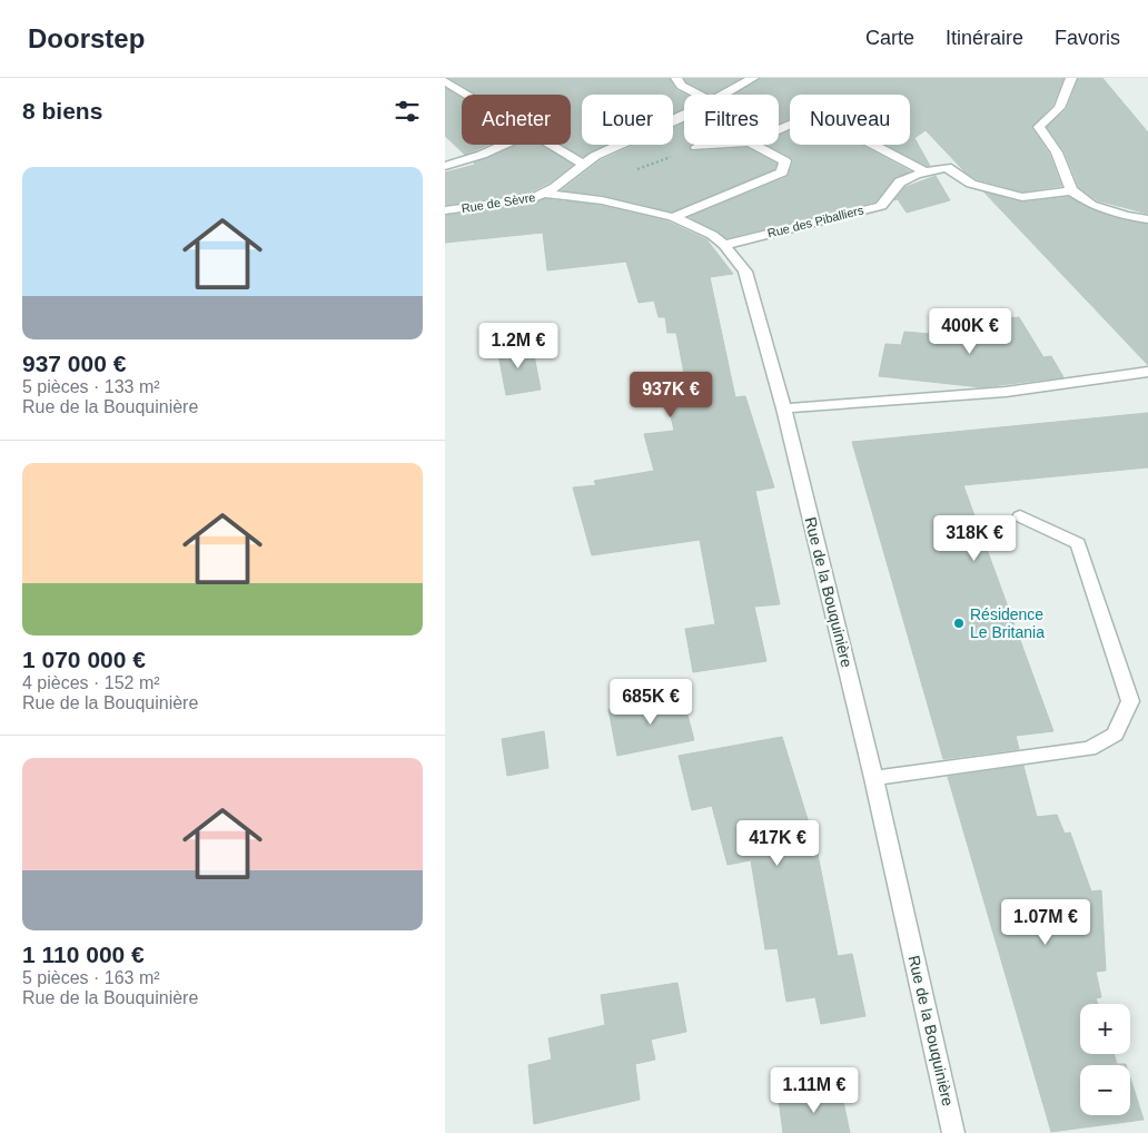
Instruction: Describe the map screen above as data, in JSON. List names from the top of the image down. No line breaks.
{"streets":{"street":["Rue de Sèvre","Rue des Piballiers","Rue de la Bouquinière"]},"crossings":[["Rue de Sèvre","Rue de la Bouquinière"],["Rue des Piballiers","Rue de la Bouquinière"]],"places":["Résidence Le Britania"],"page":{"header":"Doorstep","nav":["Carte","Itinéraire","Favoris"],"heading":"8 biens","chip":["Acheter","Louer","Filtres","Nouveau"],"list":[{"name":"937 000 €","note":"5 pièces · 133 m² · Rue de la Bouquinière"},{"name":"1 070 000 €","note":"4 pièces · 152 m² · Rue de la Bouquinière"},{"name":"1 110 000 €","note":"5 pièces · 163 m² · Rue de la Bouquinière"}],"price":["400K €","1.2M €","937K €","318K €","685K €","417K €","1.07M €","1.11M €"],"map_buttons":["+","−"]}}
